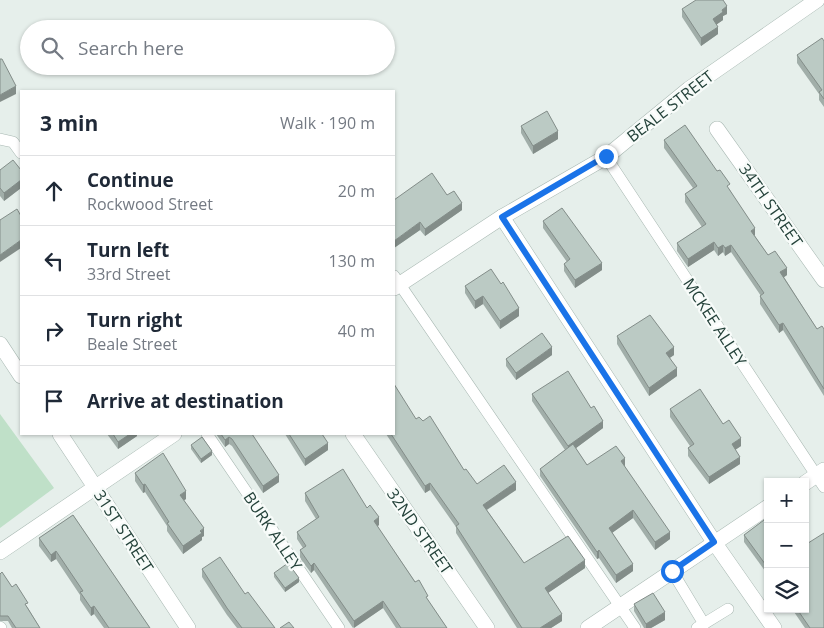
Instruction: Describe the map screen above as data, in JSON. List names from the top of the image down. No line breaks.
{"streets":{"street":["BEALE STREET","34TH STREET","31ST STREET","32ND STREET"],"lane":["MCKEE ALLEY","BURK ALLEY"]},"crossings":[["BEALE STREET","MCKEE ALLEY"]],"page":{"search":"Search here","heading":["3 min","Walk · 190 m"],"list":[["Continue","Rockwood Street","20 m"],["Turn left","33rd Street","130 m"],["Turn right","Beale Street","40 m"],"Arrive at destination"],"map_buttons":["+","−"]}}
